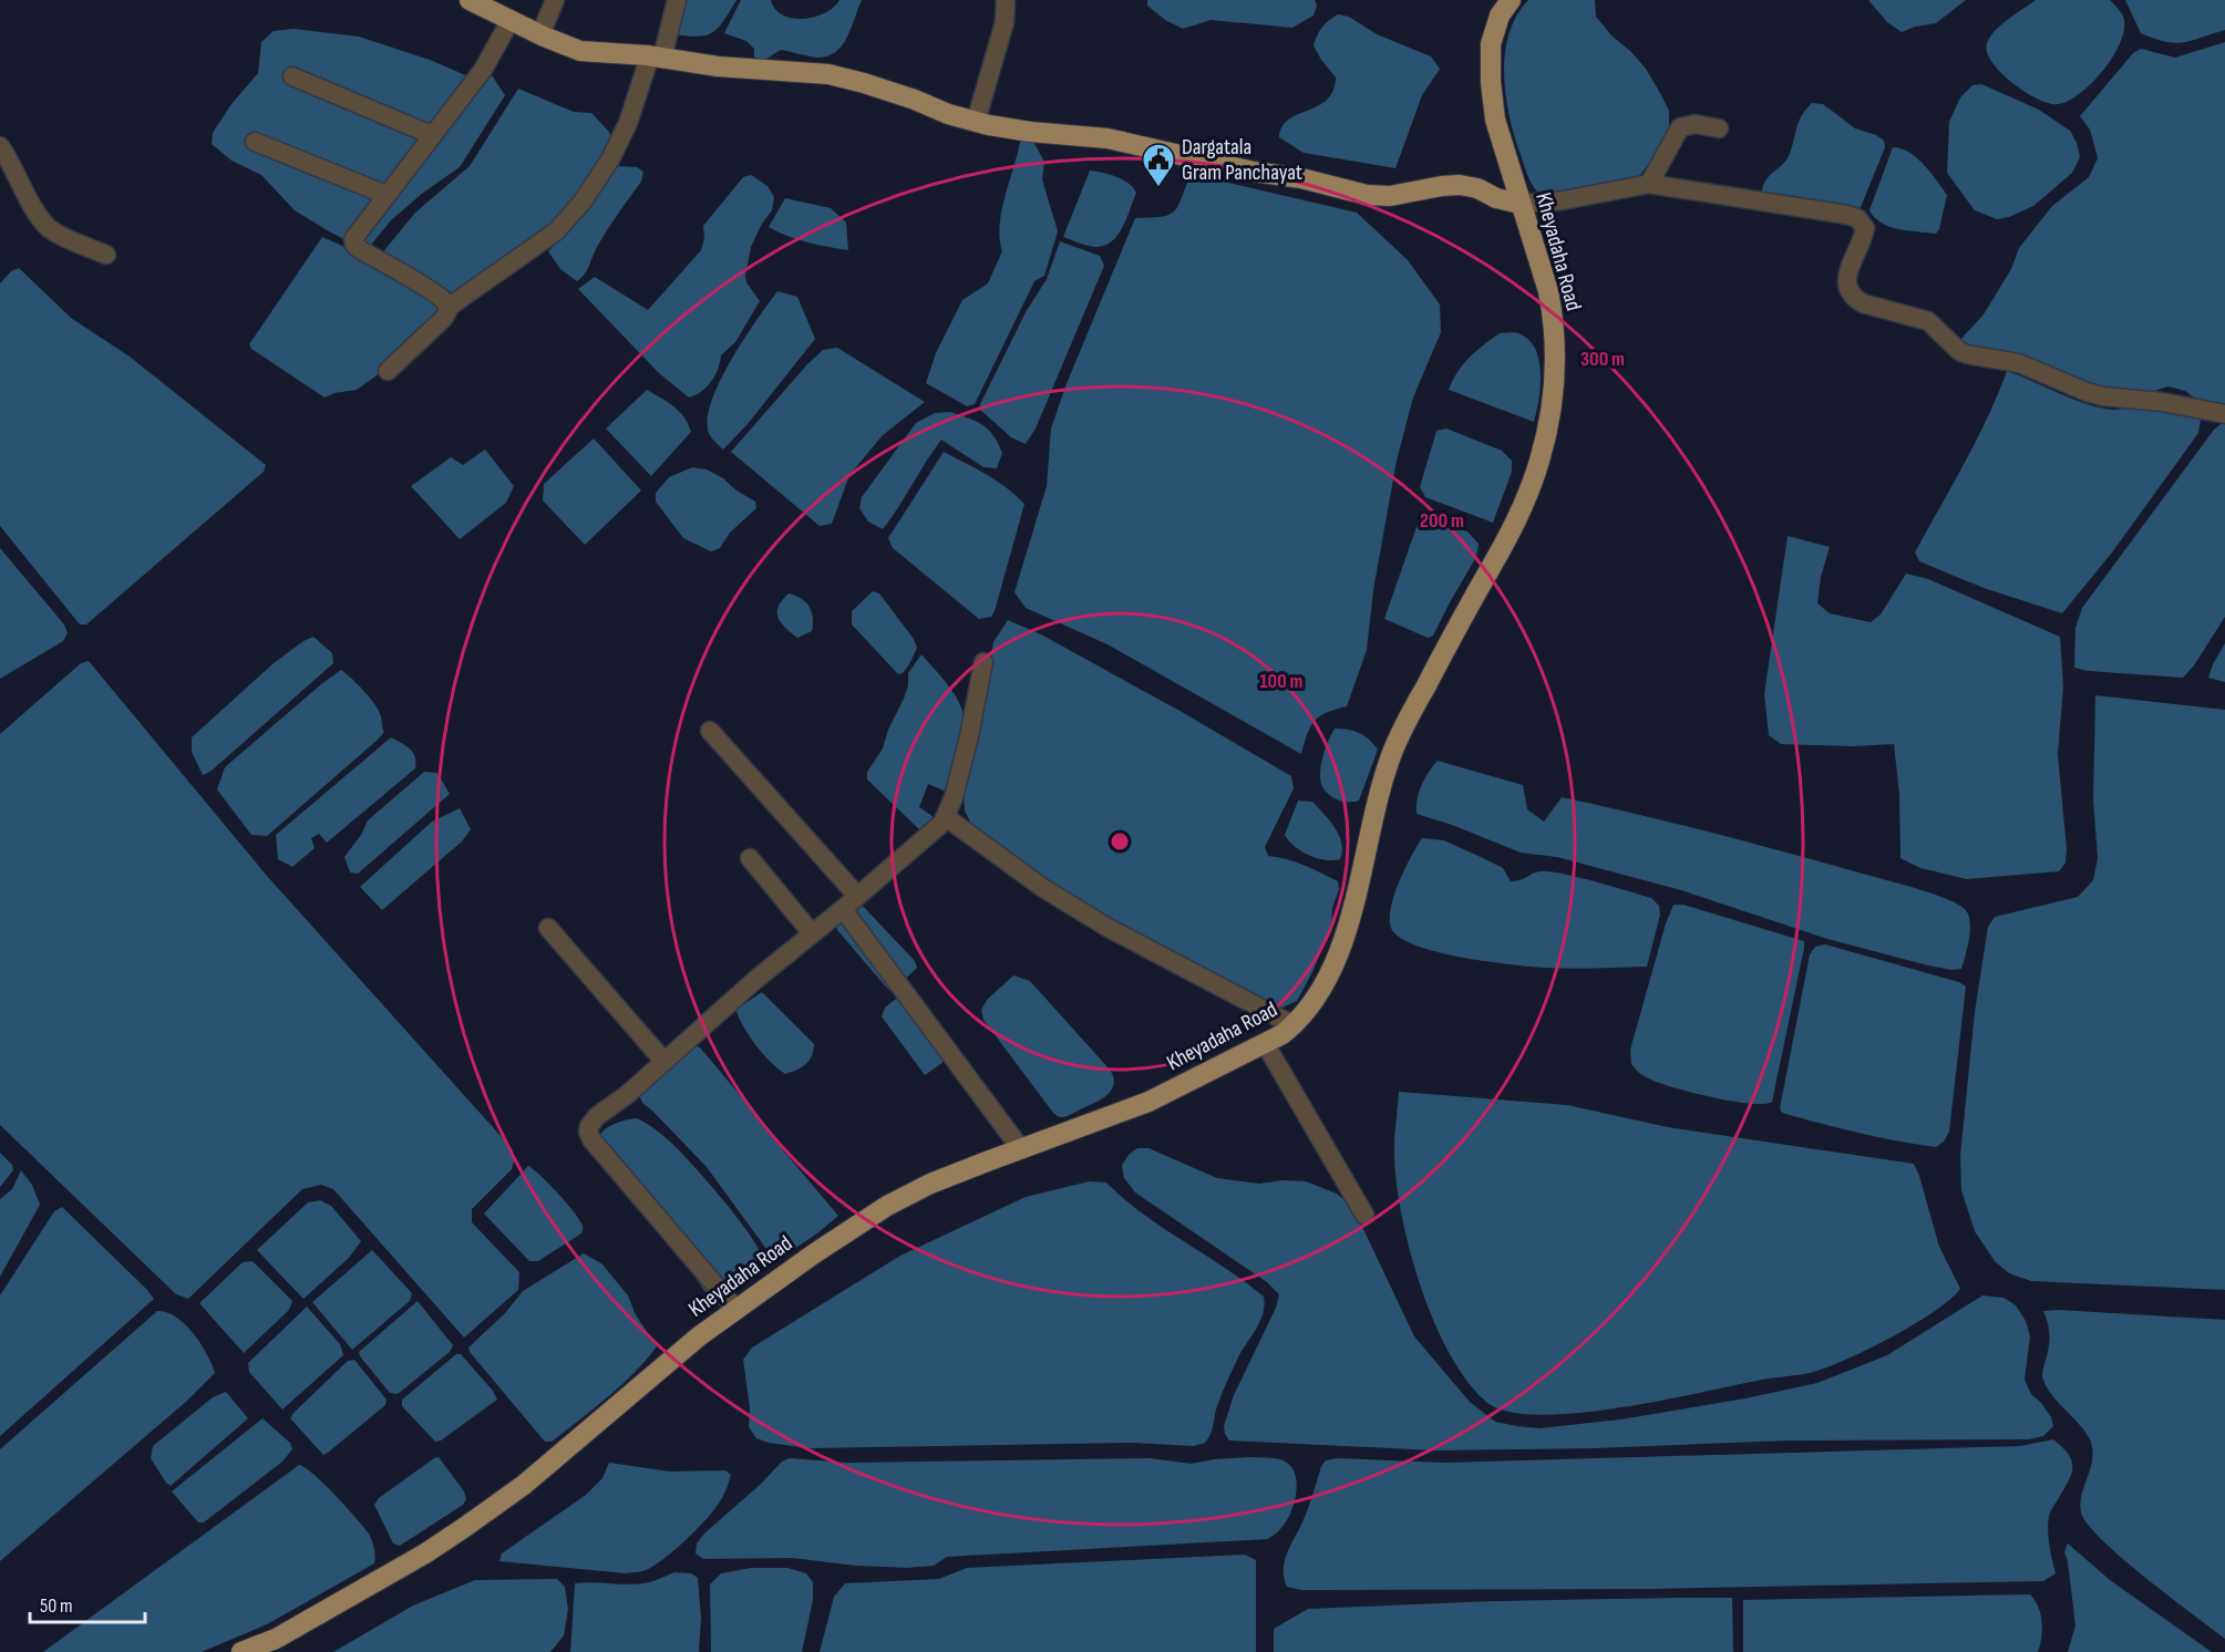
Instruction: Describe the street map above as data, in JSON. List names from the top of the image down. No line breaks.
{"streets":{"main road":["Kheyadaha Road"]},"places":{"public building":["Dargatala Gram Panchayat"]},"scale_bar":"50 m","rings":["300 m","200 m","100 m"]}
